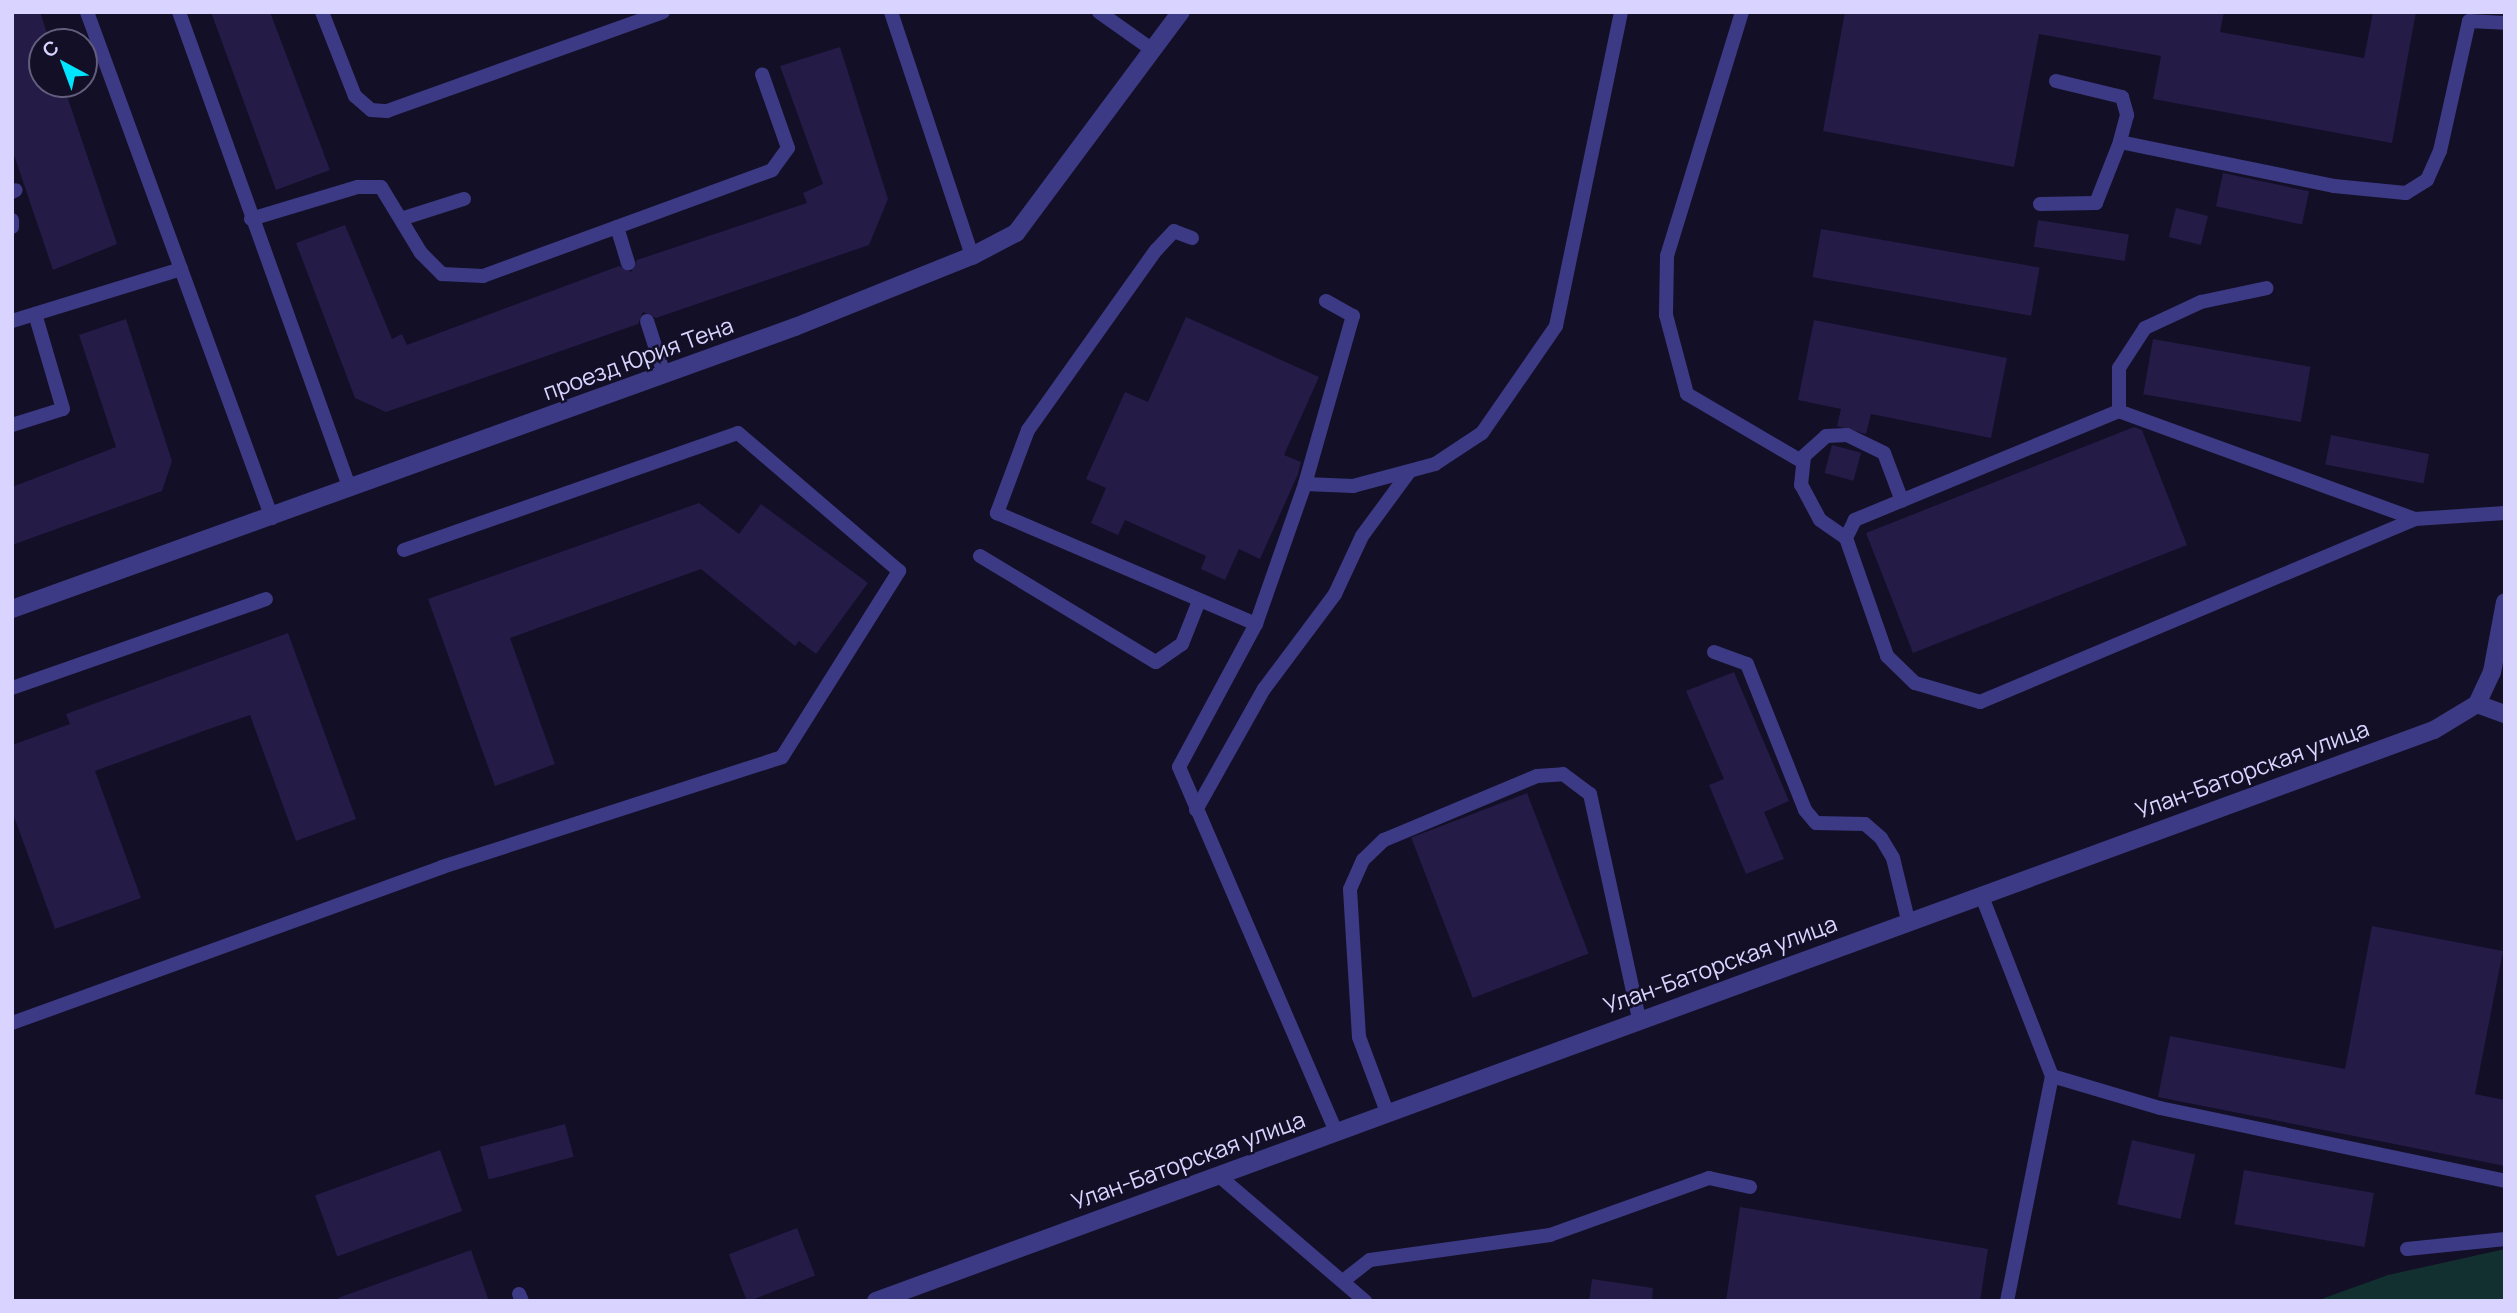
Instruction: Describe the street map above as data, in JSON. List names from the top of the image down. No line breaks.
{"streets":{"street":["проезд Юрия Тена","Улан-Баторская улица"]},"north":"top left"}
